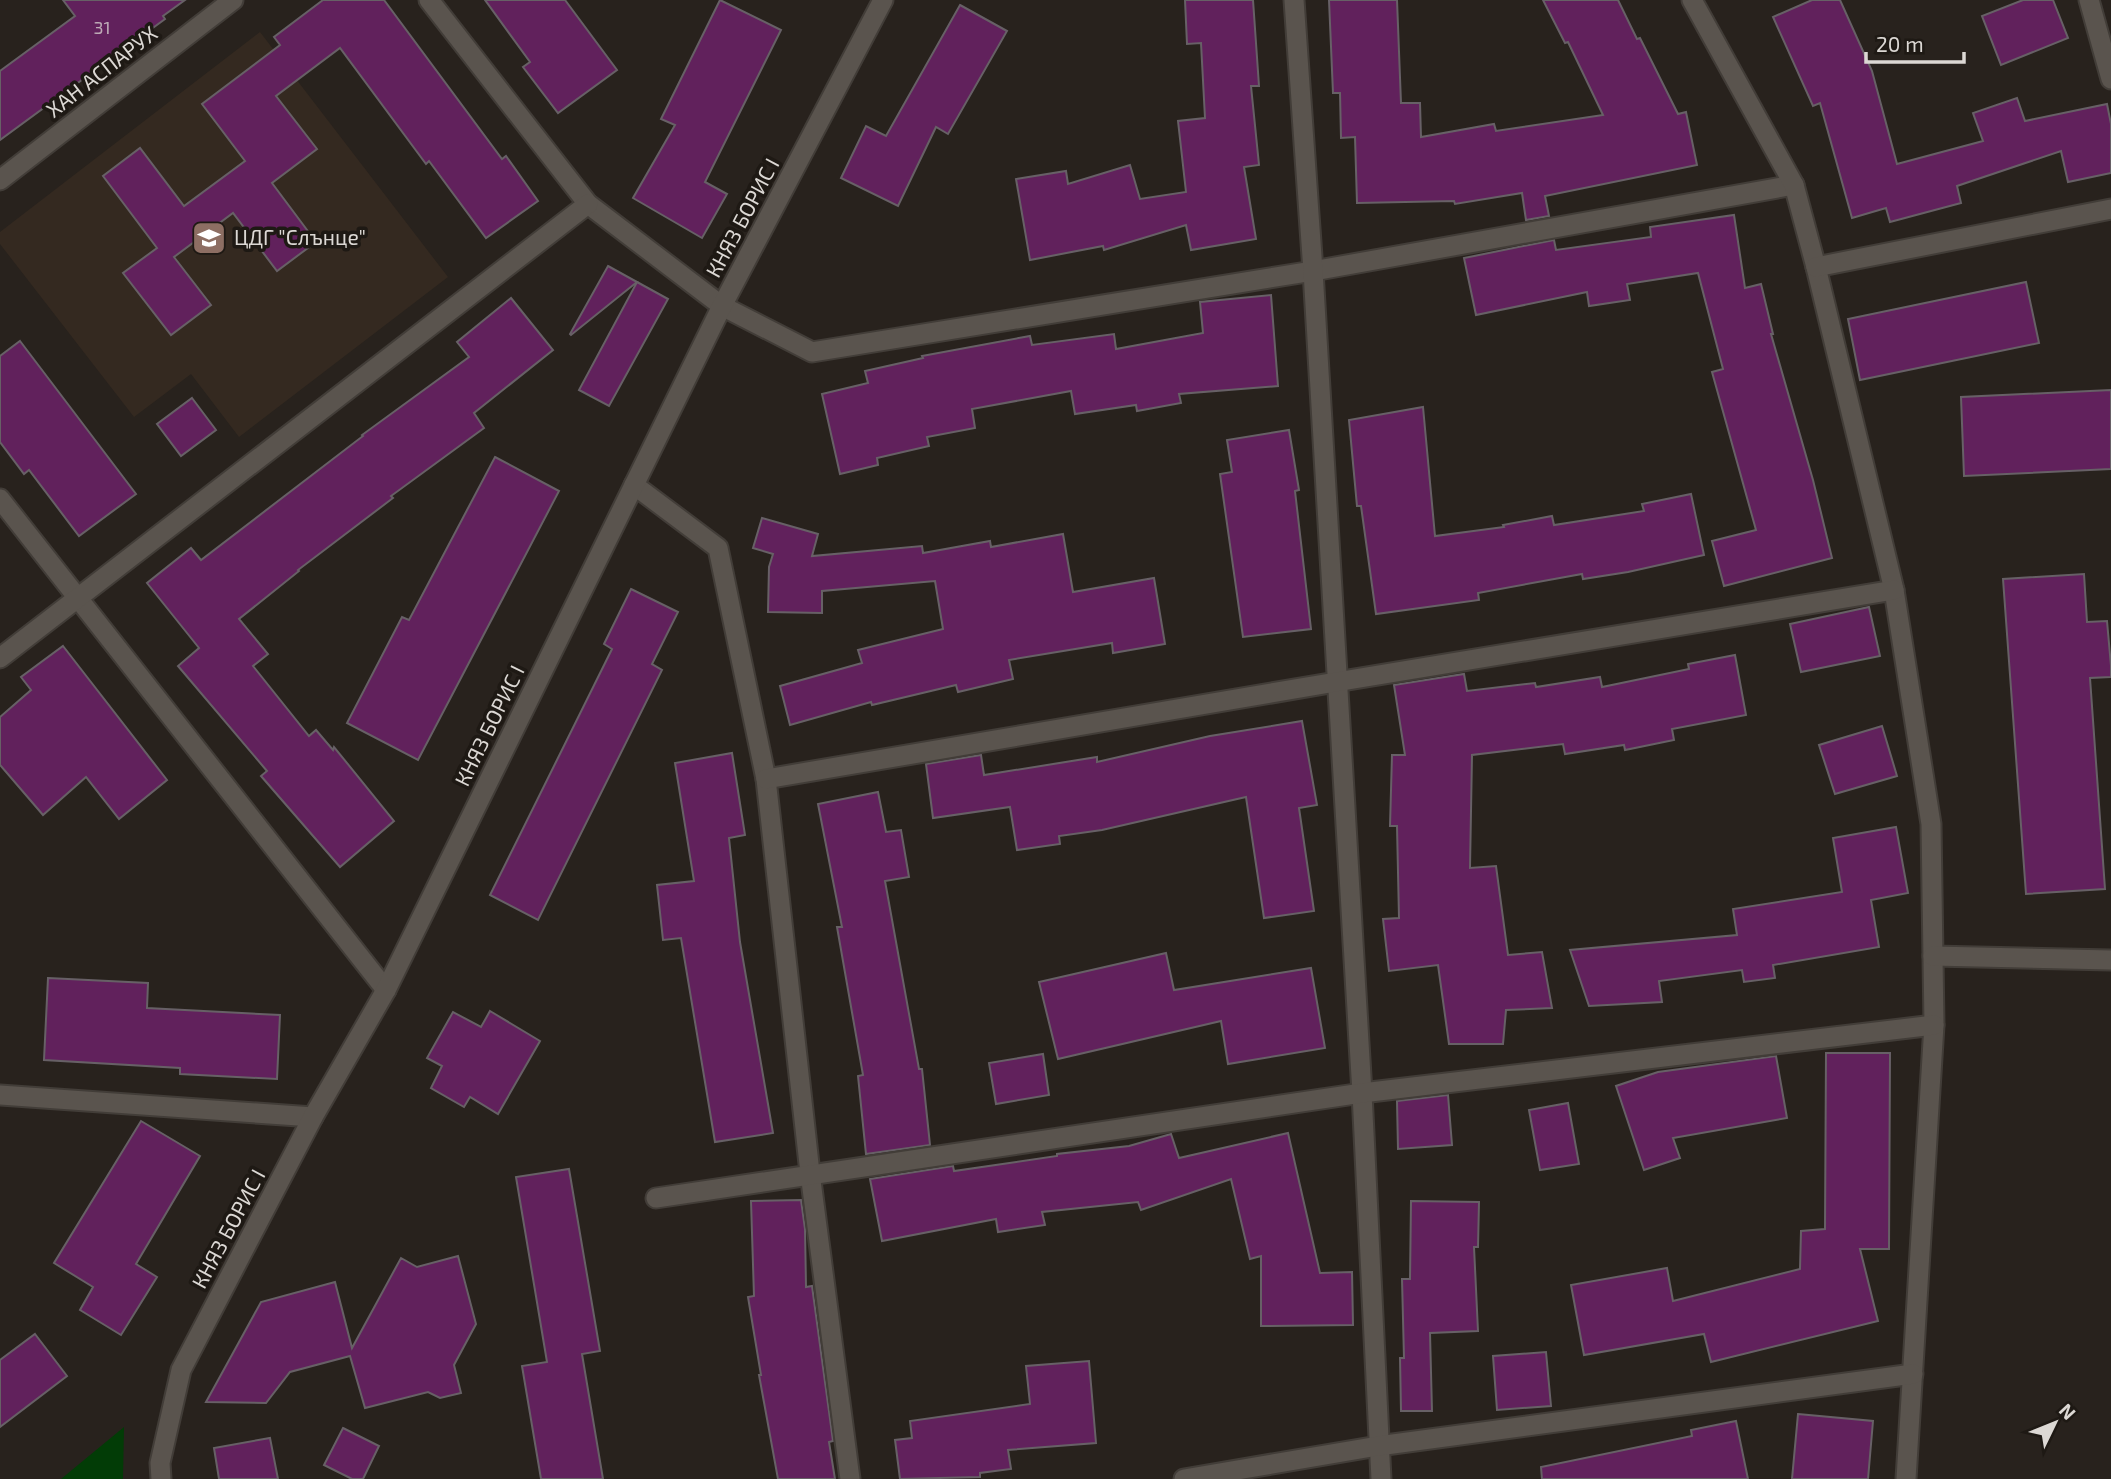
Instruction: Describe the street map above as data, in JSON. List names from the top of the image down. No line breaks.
{"streets":{"street":["ХАН АСПАРУХ","КНЯЗ БОРИС I"]},"places":{"school or university":["ЦДГ \"Слънце\""]},"house_numbers":["31"],"scale_bar":"20 m","north":"top right"}
